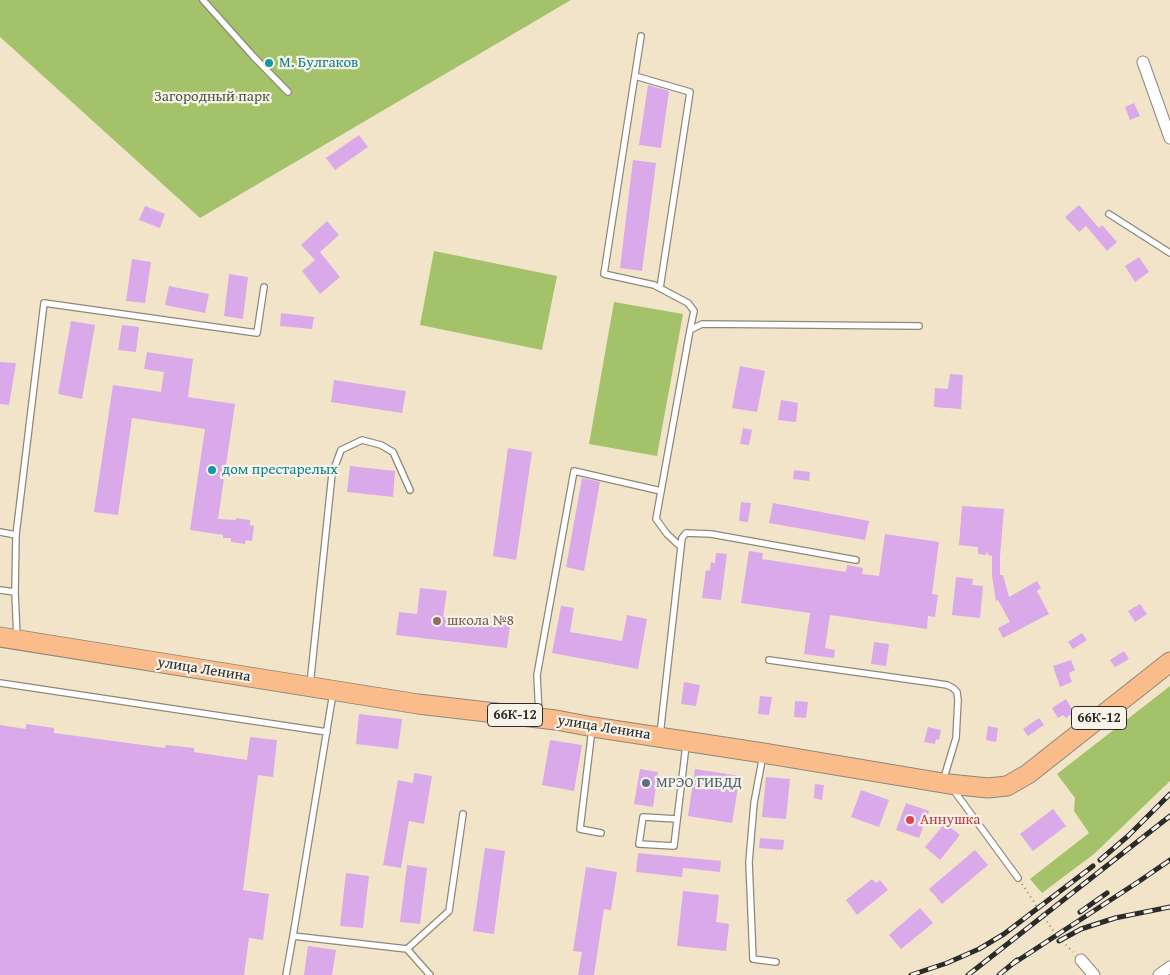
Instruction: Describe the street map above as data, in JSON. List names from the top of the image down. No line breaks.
{"streets":{"main road":["улица Ленина","66К-12"]},"parks":["Загородный парк"],"places":["М. Булгаков","дом престарелых","школа №8","МРЭО ГИБДД","Аннушка"]}
